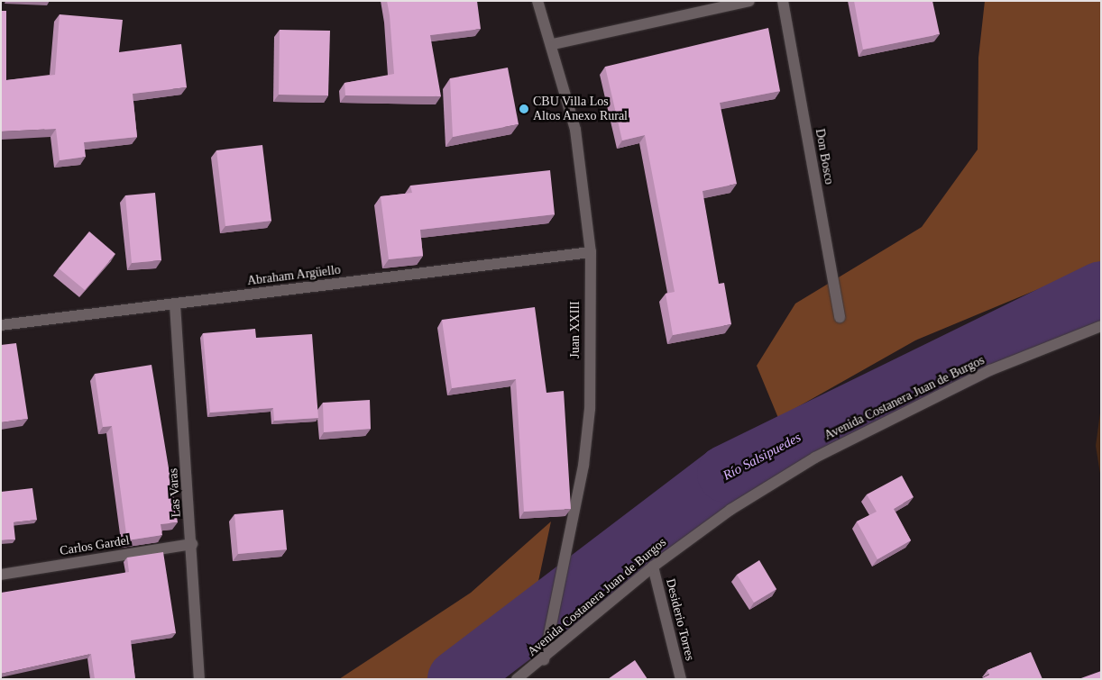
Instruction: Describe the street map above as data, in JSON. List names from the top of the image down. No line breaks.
{"streets":{"street":["Don Bosco","Abraham Argüello","Juan XXIII","Avenida Costanera Juan de Burgos","Las Varas","Carlos Gardel","Desiderio Torres"]},"crossings":[["Abraham Argüello","Juan XXIII"],["Abraham Argüello","Las Varas"],["Juan XXIII","Avenida Costanera Juan de Burgos"],["Avenida Costanera Juan de Burgos","Desiderio Torres"],["Las Varas","Carlos Gardel"]],"water":["Río Salsipuedes"],"places":["CBU Villa Los Altos Anexo Rural"]}
